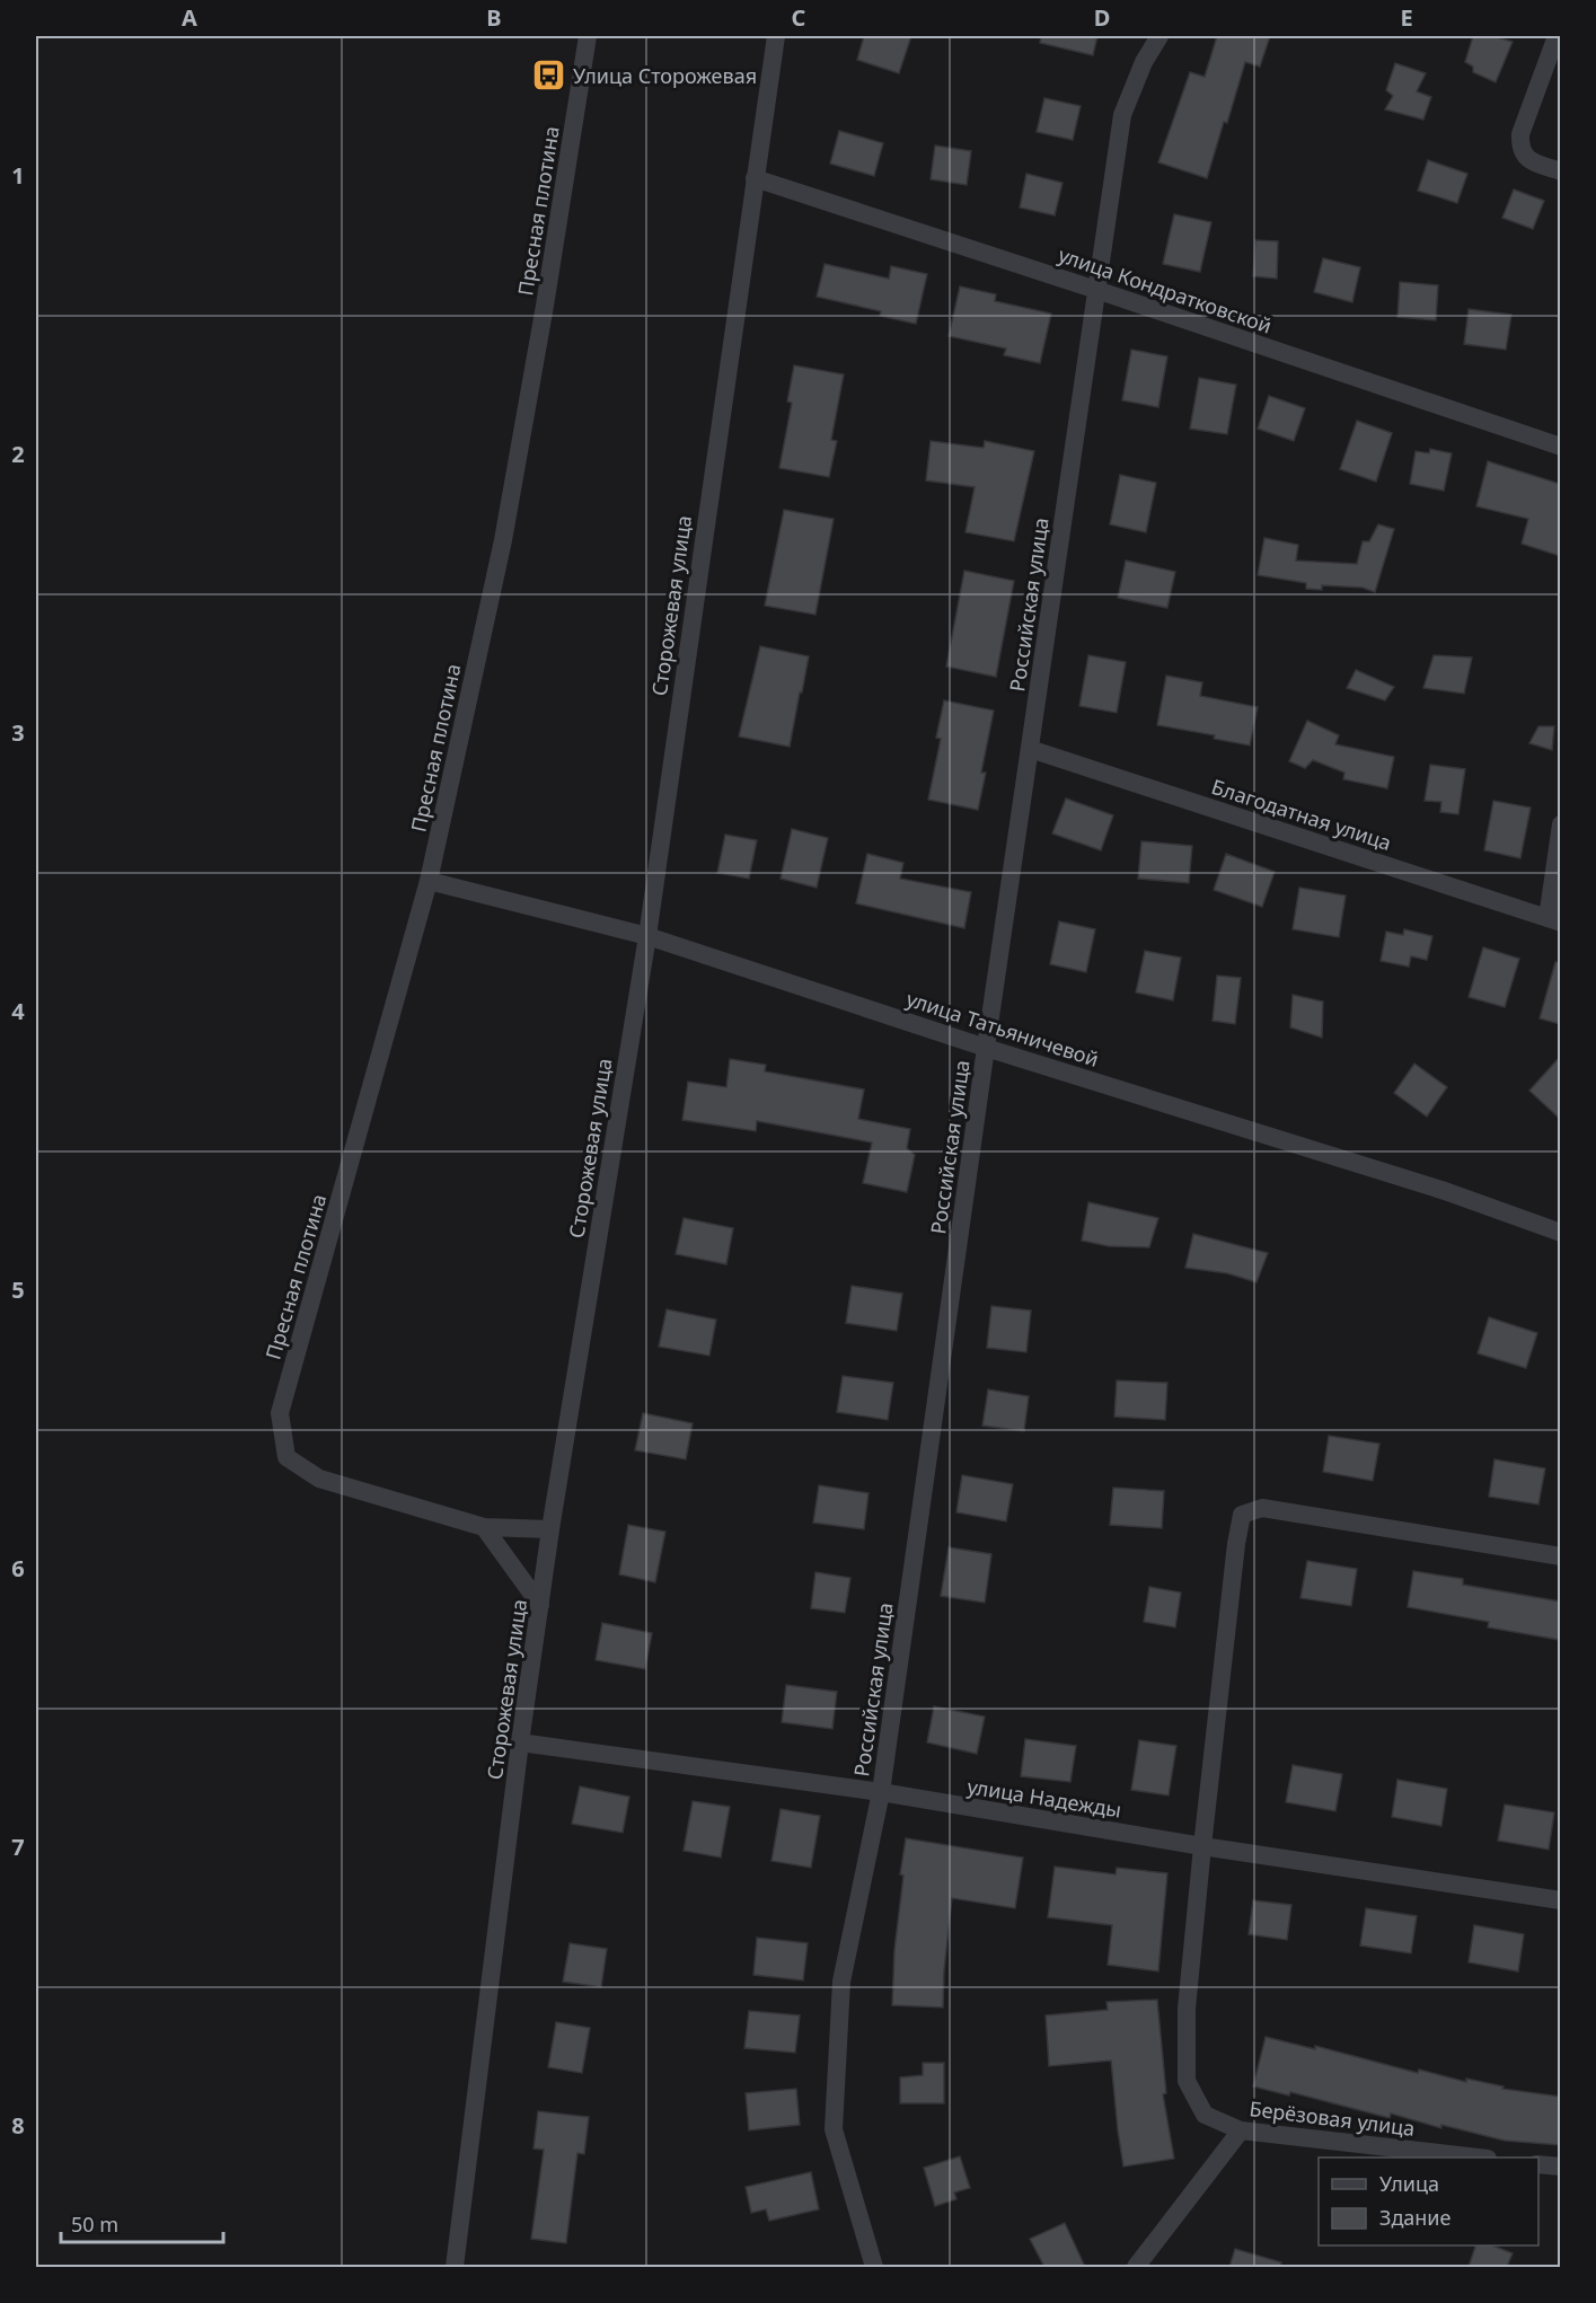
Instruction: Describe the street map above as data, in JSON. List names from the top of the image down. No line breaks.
{"streets":{"street":["Пресная плотина","улица Кондратковской","Российская улица","Сторожевая улица","Благодатная улица","улица Татьяничевой","улица Надежды","Берёзовая улица"]},"crossings":[["Пресная плотина","улица Татьяничевой"],["улица Кондратковской","Российская улица"],["улица Кондратковской","Сторожевая улица"],["Российская улица","Благодатная улица"],["Российская улица","улица Татьяничевой"],["Российская улица","улица Надежды"],["Сторожевая улица","улица Татьяничевой"],["Сторожевая улица","улица Надежды"],["улица Надежды","Берёзовая улица"]],"places":{"bus stop":["Улица Сторожевая"]},"legend":["Улица","Здание"],"scale_bar":"50 m","grid":{"columns":["A","B","C","D","E"],"rows":["1","2","3","4","5","6","7","8"]}}
